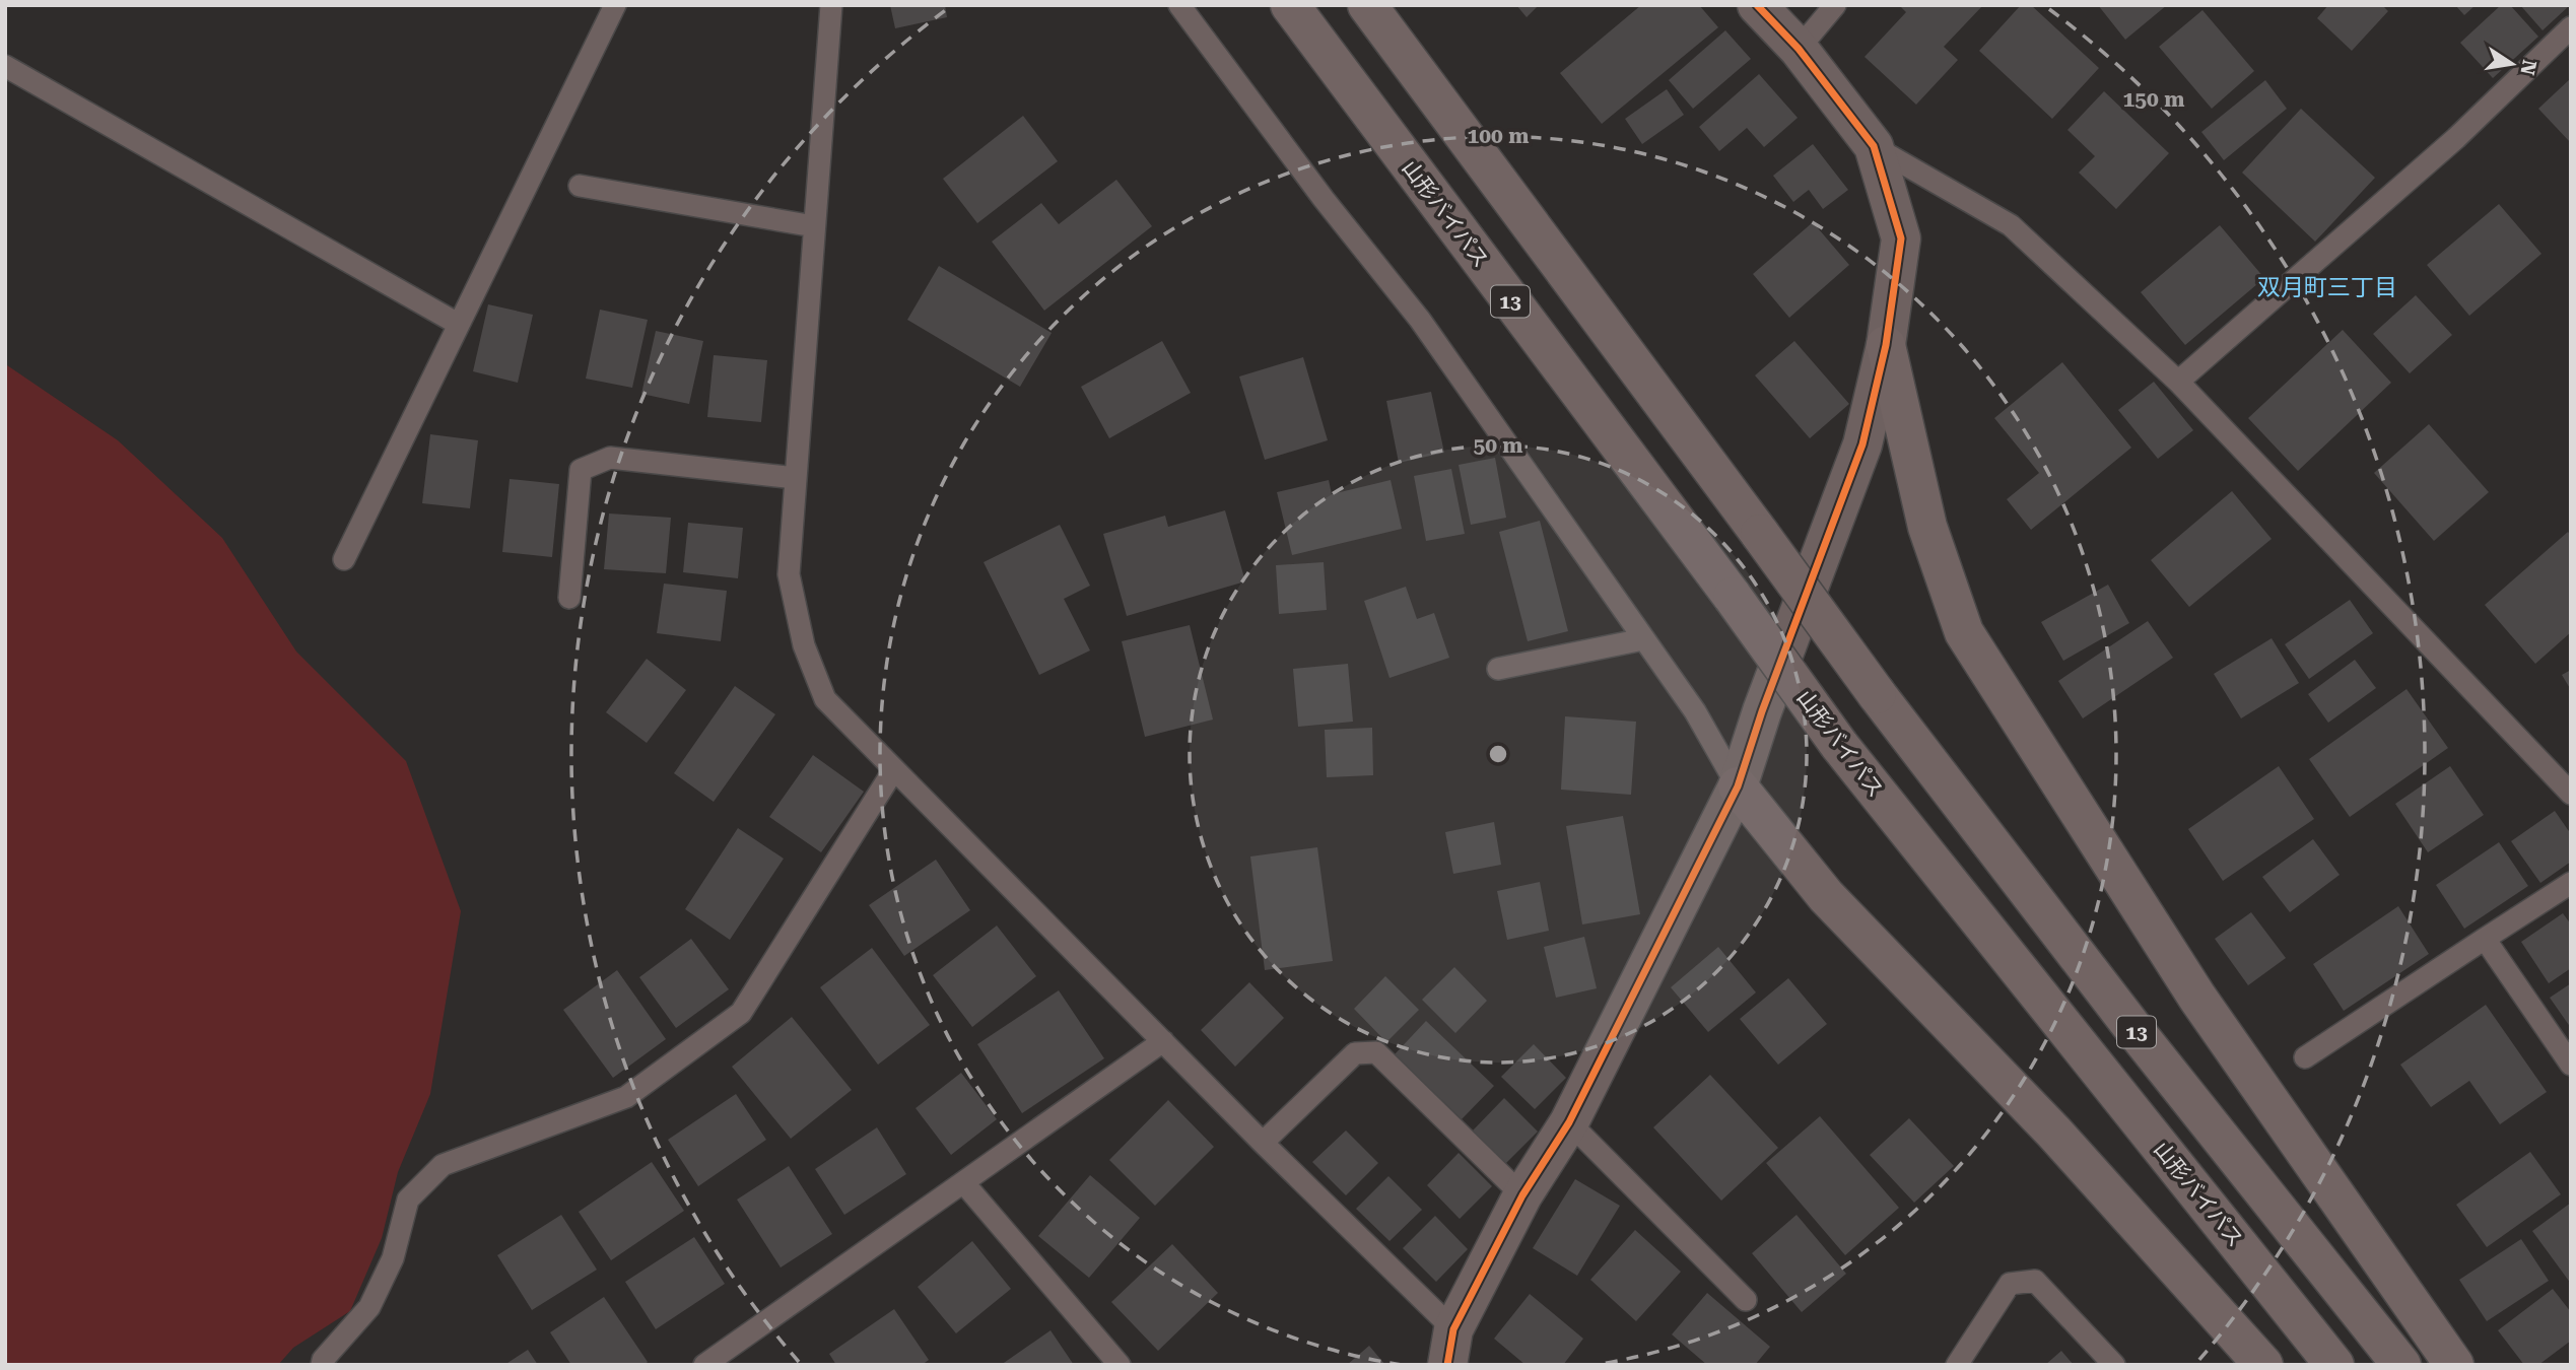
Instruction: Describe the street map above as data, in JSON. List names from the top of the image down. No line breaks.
{"streets":{"highway":["山形バイパス","13"]},"districts":["双月町三丁目"],"north":"right","rings":["150 m","100 m","50 m"]}
